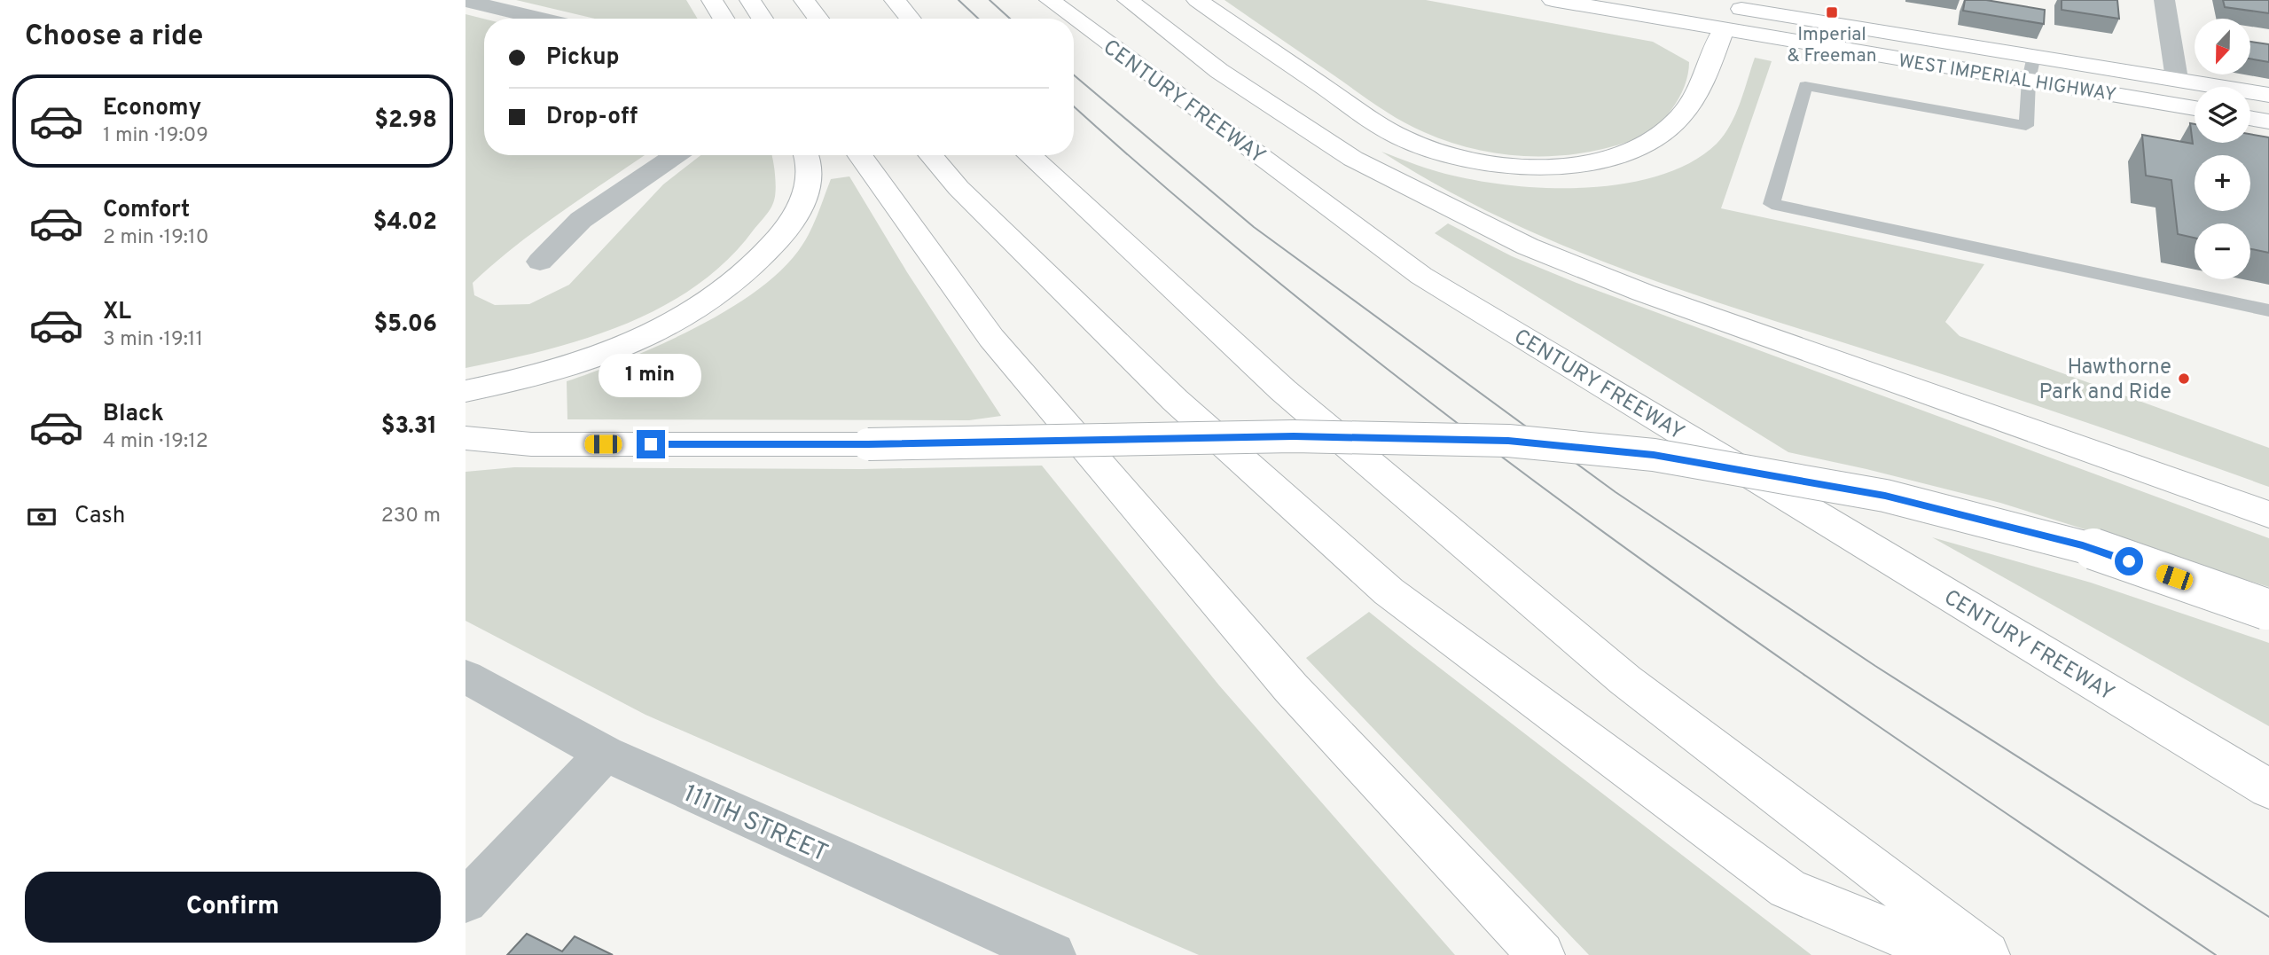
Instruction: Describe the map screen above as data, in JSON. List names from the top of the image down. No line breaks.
{"streets":{"main road":["WEST IMPERIAL HIGHWAY","CENTURY FREEWAY"],"street":["111TH STREET"]},"places":{"transit":["Imperial & Freeman"],"other":["Hawthorne Park and Ride"]},"north":"bottom","page":{"heading":"Choose a ride","map_buttons":["+","−"],"banner":["Pickup","Drop-off"],"list":[{"name":"Economy","note":"1 min · 19:09","value":"$2.98"},{"name":"Comfort","note":"2 min · 19:10","value":"$4.02"},{"name":"XL","note":"3 min · 19:11","value":"$5.06"},{"name":"Black","note":"4 min · 19:12","value":"$3.31"}],"bubble":"1 min","pay":["Cash","230 m"],"buttons":"Confirm"}}
